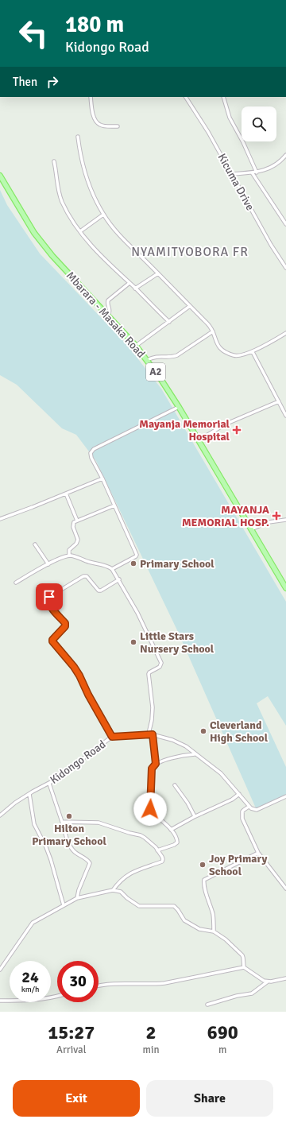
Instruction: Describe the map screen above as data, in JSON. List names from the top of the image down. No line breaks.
{"streets":{"main road":["Mbarara - Masaka Road","A2"],"street":["Kicuma Drive","Kidongo Road"]},"districts":["NYAMITYOBORA FR"],"places":{"health":["Mayanja Memorial Hospital","MAYANJA MEMORIAL HOSP."],"other":["Primary School","Little Stars Nursery School","Cleverland High School","Hilton Primary School","Joy Primary School"]},"page":{"turn":["180 m","Kidongo Road"],"then":"Then","speed":"24 km/h","limit":"30","eta":["15:27","Arrival","2","min","690","m"],"buttons":["Exit","Share"]}}
